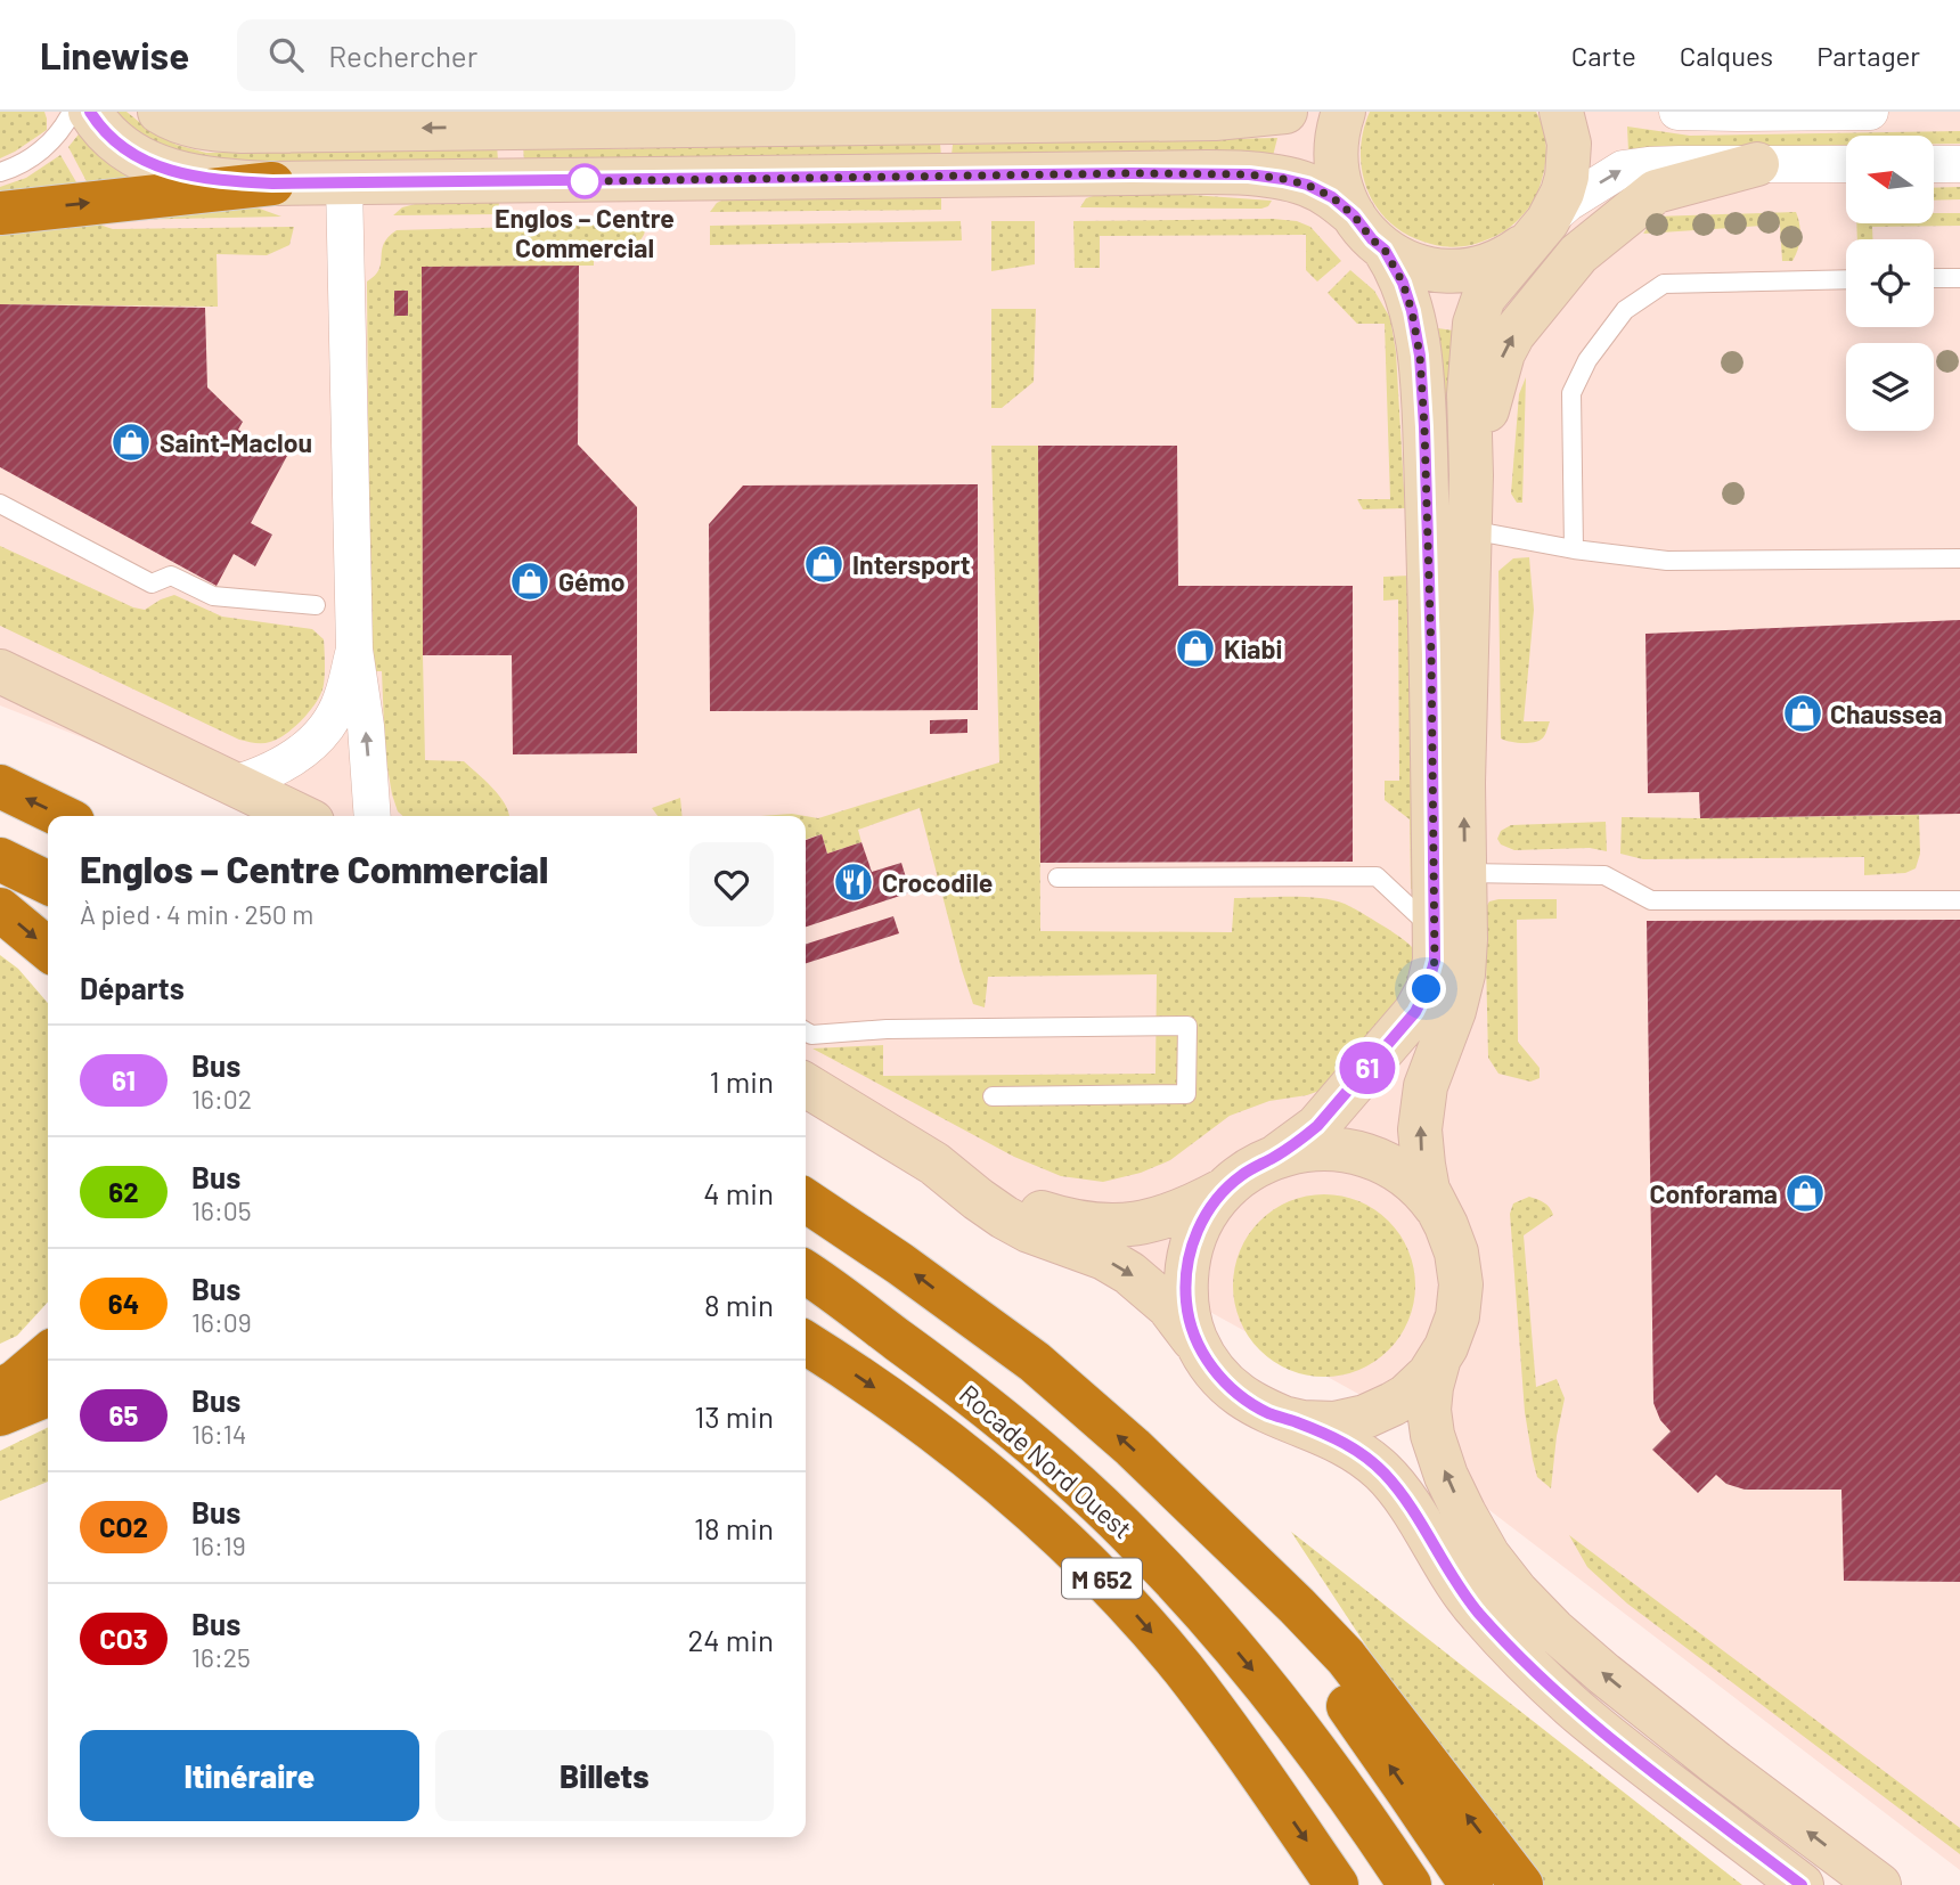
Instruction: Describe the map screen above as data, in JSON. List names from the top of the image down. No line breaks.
{"streets":{"highway":["Rocade Nord Ouest","M 652"]},"crossings":[["Rocade Nord Ouest","M 652"]],"places":{"other":["Englos – Centre Commercial"],"shop":["Saint-Maclou","Intersport","Gémo","Kiabi","Chaussea","Conforama"],"restaurant":["Crocodile"]},"lines":["bus line 61"],"north":"left","page":{"header":"Linewise","search":"Rechercher","nav":["Carte","Calques","Partager"],"on_map":"61","heading":[["Englos – Centre Commercial","À pied · 4 min · 250 m"],"Départs"],"list":[{"mark":"61","name":"Bus","note":"16:02","value":"1 min"},{"mark":"62","name":"Bus","note":"16:05","value":"4 min"},{"mark":"64","name":"Bus","note":"16:09","value":"8 min"},{"mark":"65","name":"Bus","note":"16:14","value":"13 min"},{"mark":"CO2","name":"Bus","note":"16:19","value":"18 min"},{"mark":"CO3","name":"Bus","note":"16:25","value":"24 min"}],"buttons":["Itinéraire","Billets"]}}
